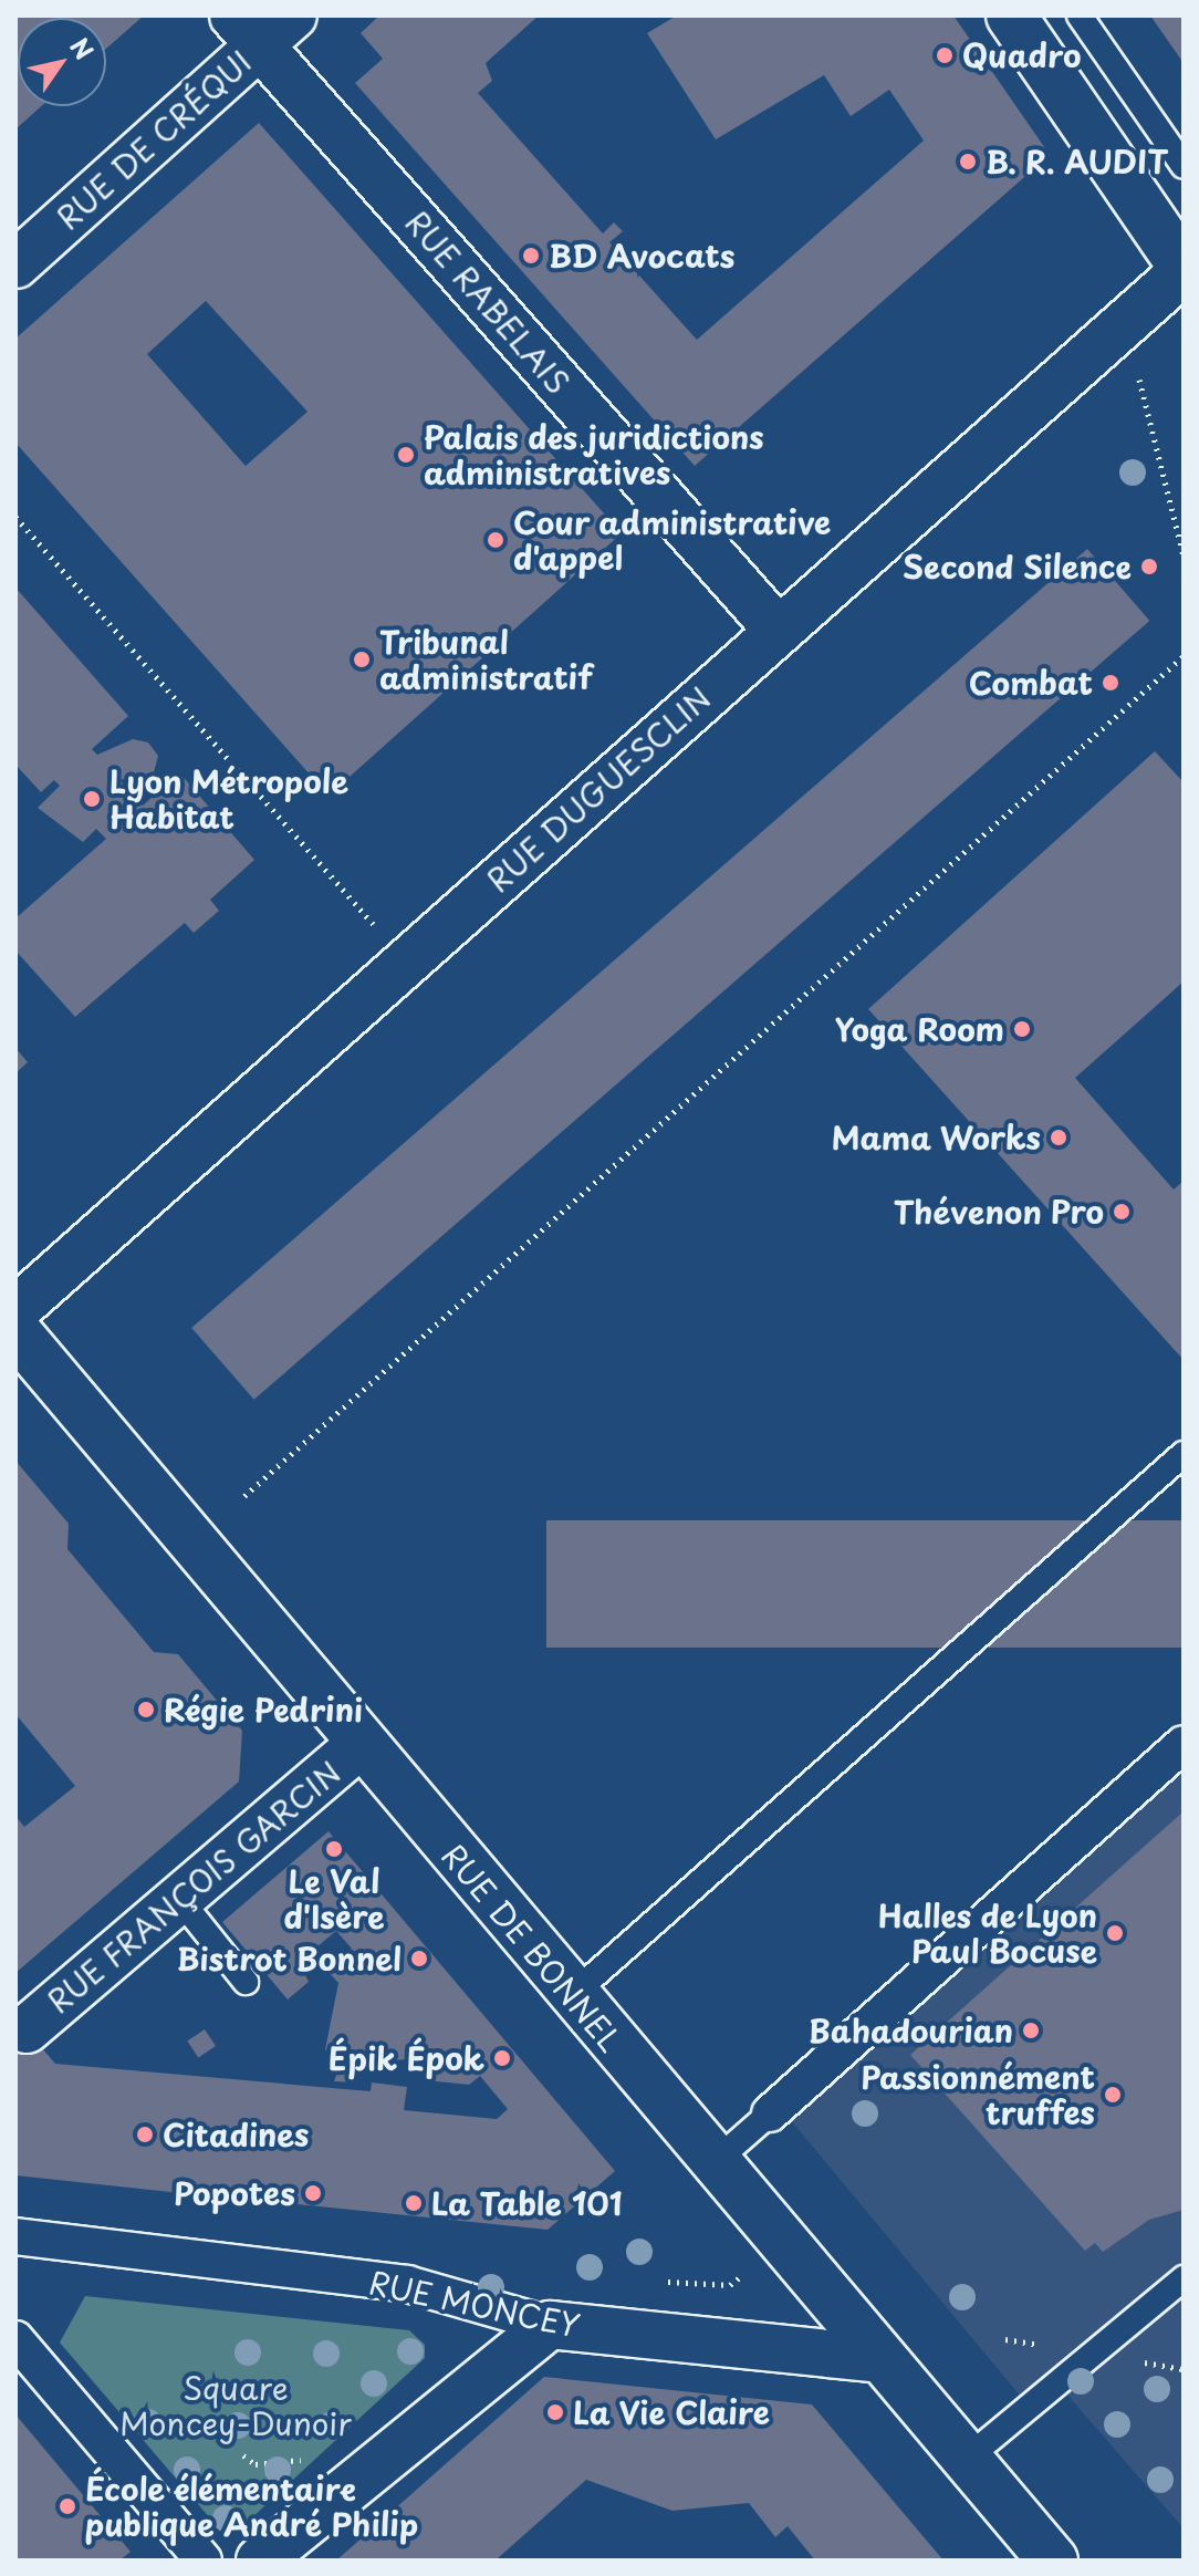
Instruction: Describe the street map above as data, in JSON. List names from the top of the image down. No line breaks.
{"streets":{"main road":["RUE DE BONNEL"],"street":["RUE DE CRÉQUI","RUE RABELAIS","RUE DUGUESCLIN","RUE FRANÇOIS GARCIN","RUE MONCEY"]},"crossings":[["RUE DE CRÉQUI","RUE RABELAIS"],["RUE RABELAIS","RUE DUGUESCLIN"],["RUE FRANÇOIS GARCIN","RUE DE BONNEL"],["RUE DE BONNEL","RUE MONCEY"]],"parks":["Square Moncey-Dunoir"],"places":["Quadro","B. R. AUDIT","BD Avocats","Palais des juridictions administratives","Cour administrative d'appel","Second Silence","Tribunal administratif","Combat","Lyon Métropole Habitat","Yoga Room","Mama Works","Thévenon Pro","Régie Pedrini","Le Val d'Isère","Halles de Lyon Paul Bocuse","Bistrot Bonnel","Bahadourian","Épik Épok","Passionnément truffes","Citadines","Popotes","La Table 101","La Vie Claire","École élémentaire publique André Philip"],"north":"top right"}
